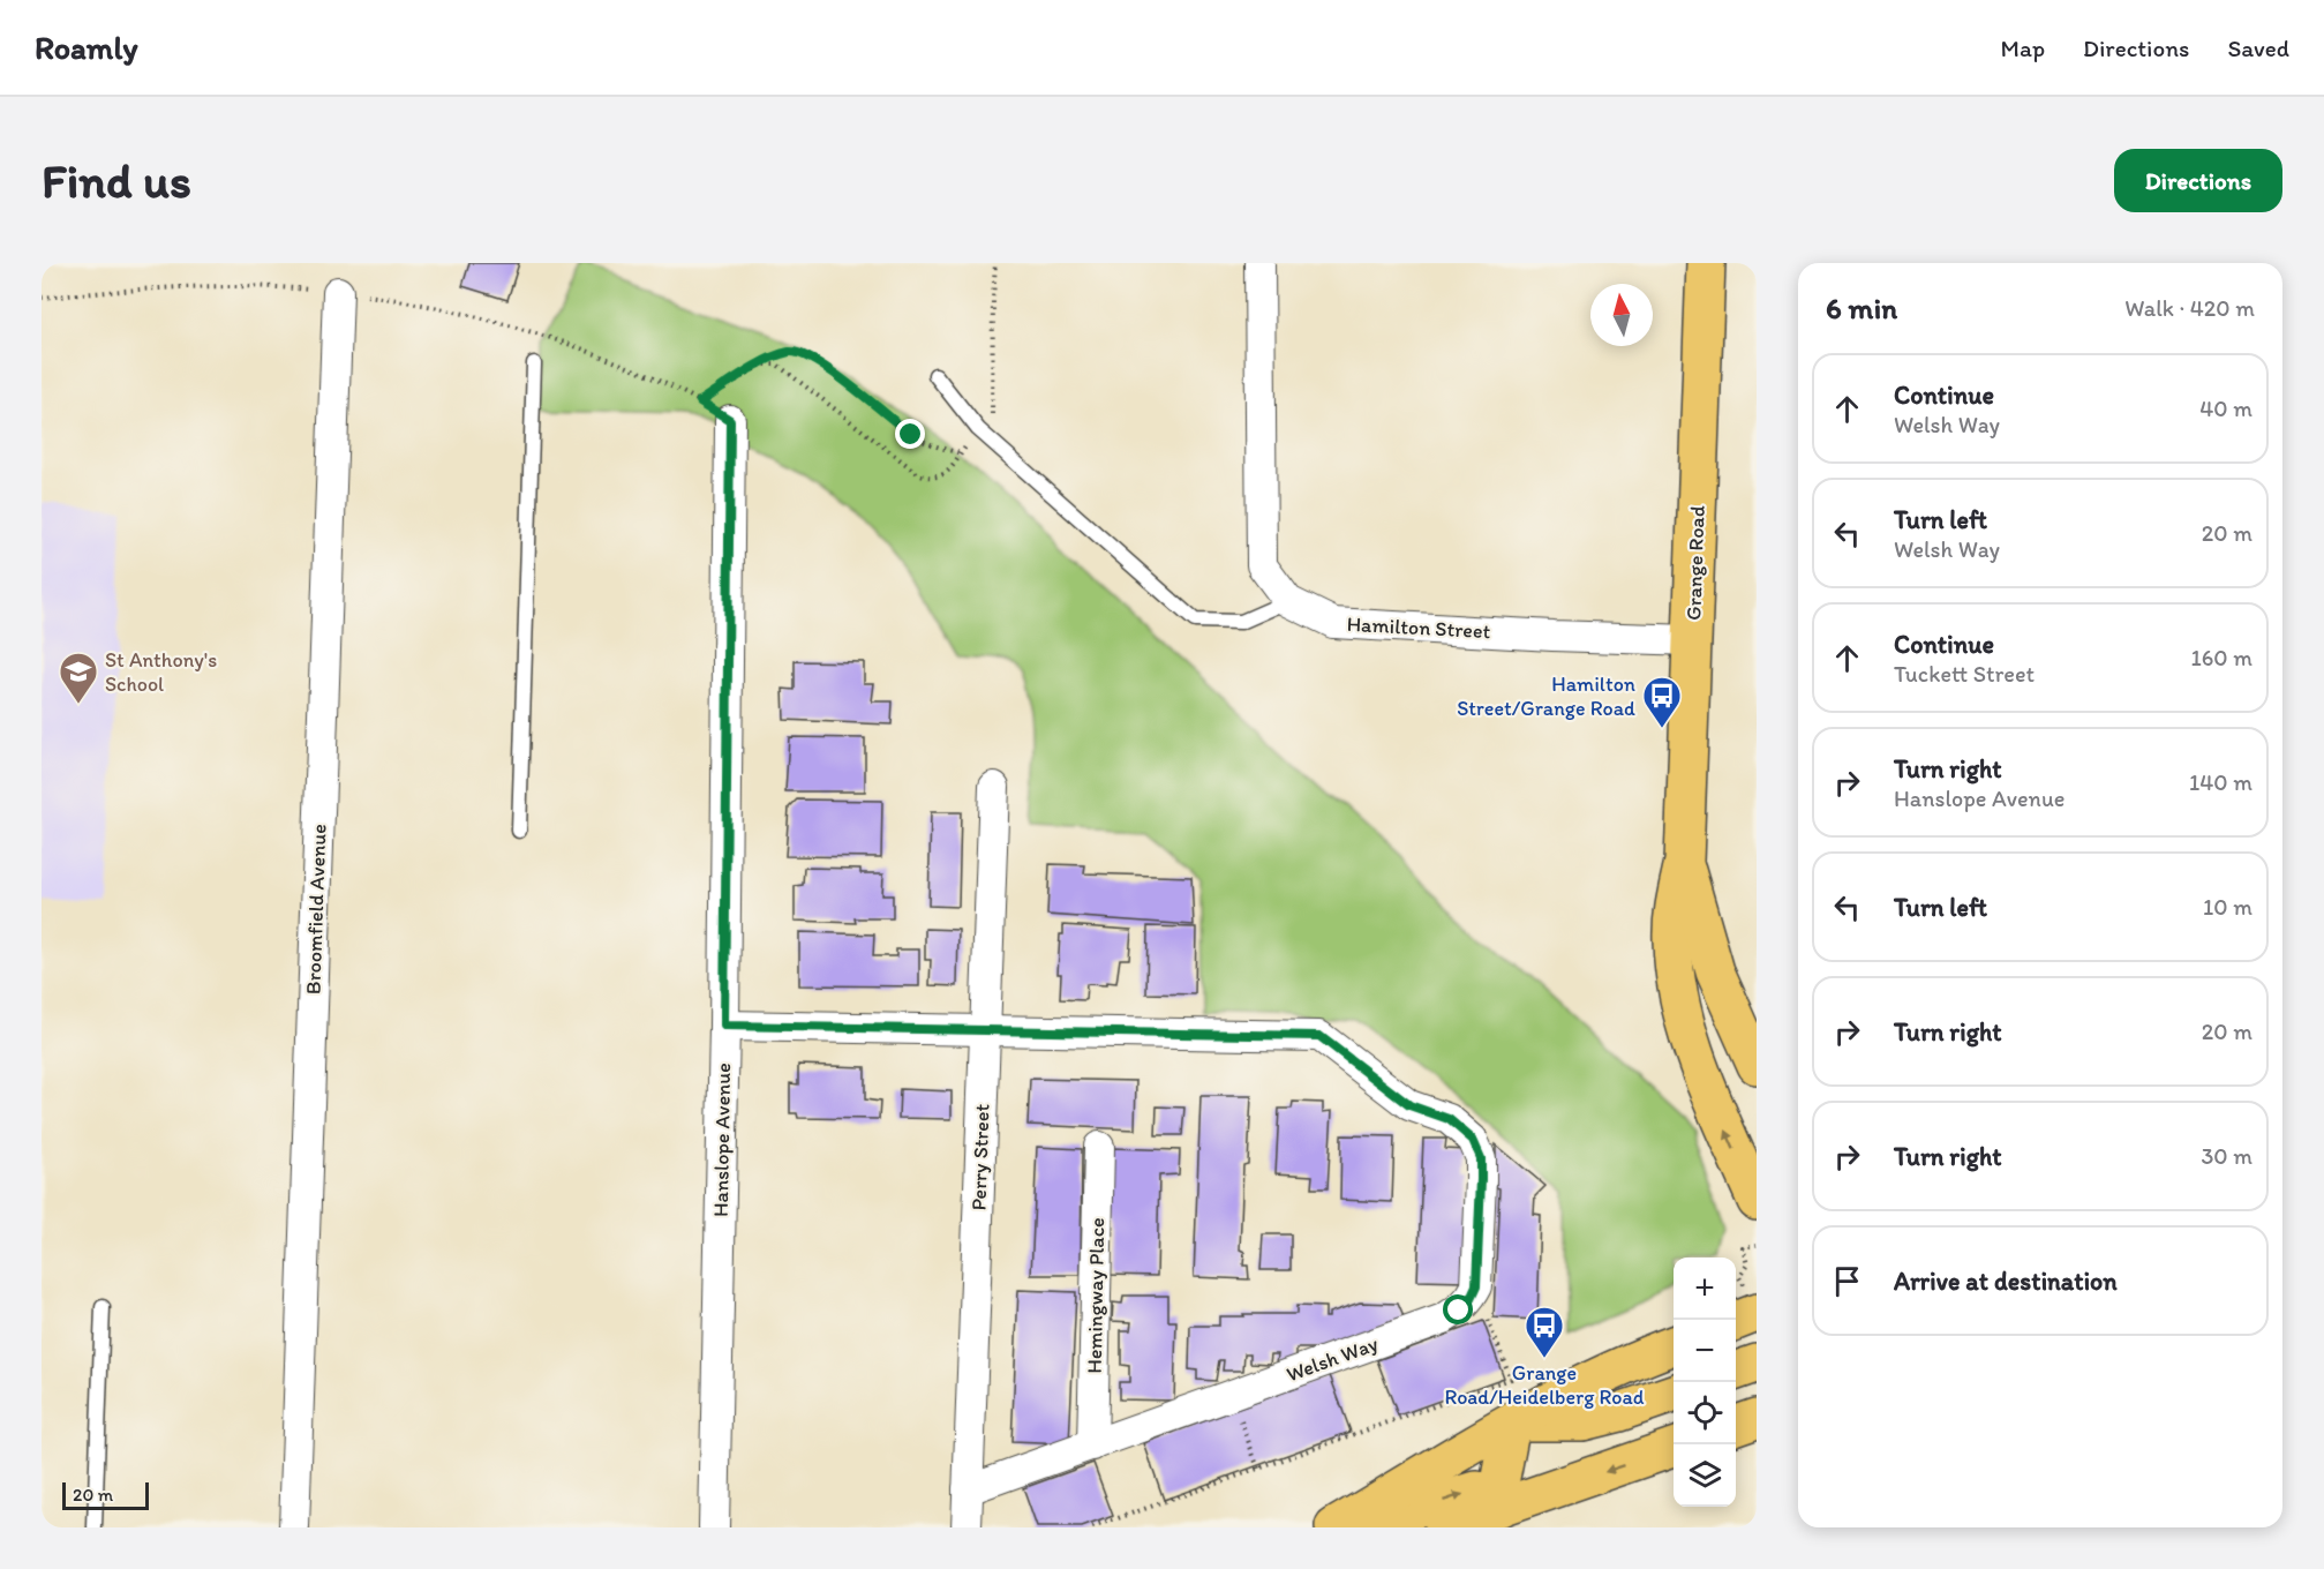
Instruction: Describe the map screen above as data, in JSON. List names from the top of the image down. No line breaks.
{"streets":{"main road":["Grange Road"],"street":["Hamilton Street","Broomfield Avenue","Hanslope Avenue","Perry Street","Hemingway Place","Welsh Way"]},"crossings":[["Grange Road","Hamilton Street"],["Hanslope Avenue","Welsh Way"],["Perry Street","Welsh Way"],["Hemingway Place","Welsh Way"]],"places":{"school or university":["St Anthony's School"],"bus stop":["Hamilton Street/Grange Road","Grange Road/Heidelberg Road"]},"scale_bar":"20 m","north":"top","page":{"header":"Roamly","nav":["Map","Directions","Saved"],"buttons":"Directions","title":"Find us","heading":["6 min","Walk · 420 m"],"list":[["Continue","Welsh Way","40 m"],["Turn left","Welsh Way","20 m"],["Continue","Tuckett Street","160 m"],["Turn right","Hanslope Avenue","140 m"],["Turn left","10 m"],["Turn right","20 m"],["Turn right","30 m"],"Arrive at destination"],"map_buttons":["+","−"],"scale":"20 m"}}
